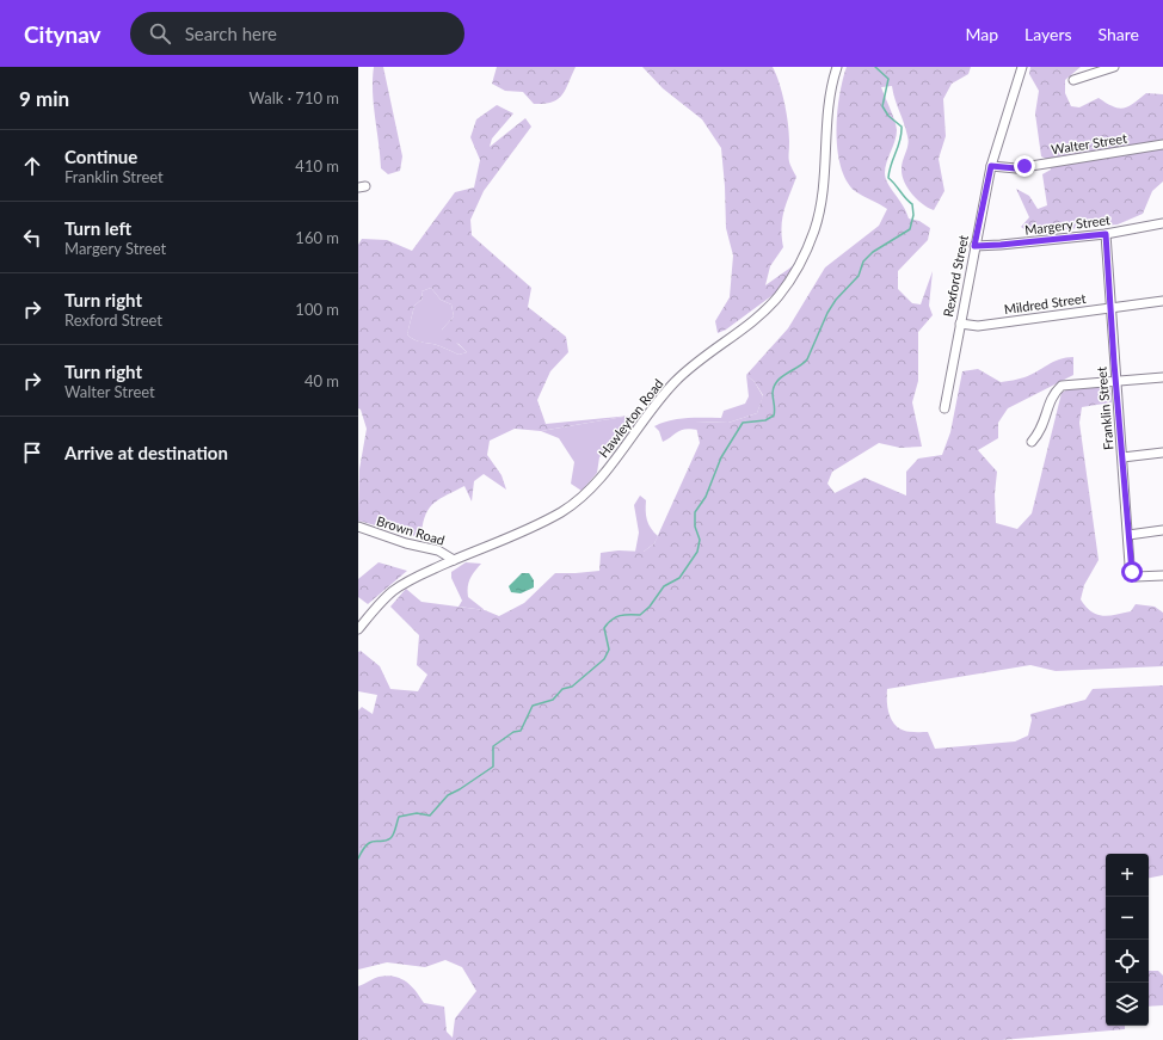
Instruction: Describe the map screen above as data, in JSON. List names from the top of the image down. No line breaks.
{"streets":{"street":["Walter Street","Margery Street","Rexford Street","Mildred Street","Franklin Street","Hawleyton Road","Brown Road"]},"crossings":[["Walter Street","Rexford Street"],["Margery Street","Rexford Street"],["Margery Street","Franklin Street"],["Rexford Street","Mildred Street"],["Mildred Street","Franklin Street"],["Hawleyton Road","Brown Road"]],"page":{"header":"Citynav","search":"Search here","nav":["Map","Layers","Share"],"heading":["9 min","Walk · 710 m"],"list":[["Continue","Franklin Street","410 m"],["Turn left","Margery Street","160 m"],["Turn right","Rexford Street","100 m"],["Turn right","Walter Street","40 m"],"Arrive at destination"],"map_buttons":["+","−"]}}
